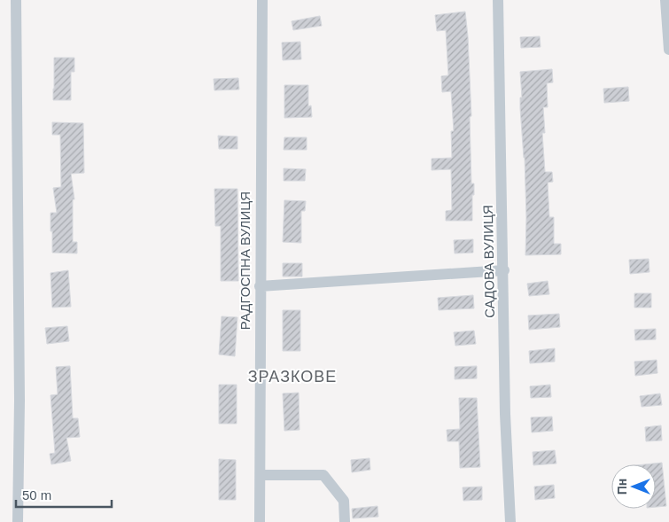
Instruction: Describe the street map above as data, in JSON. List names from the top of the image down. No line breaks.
{"streets":{"street":["РАДГОСПНА ВУЛИЦЯ","САДОВА ВУЛИЦЯ"]},"districts":["ЗРАЗКОВЕ"],"scale_bar":"50 m","north":"left"}
